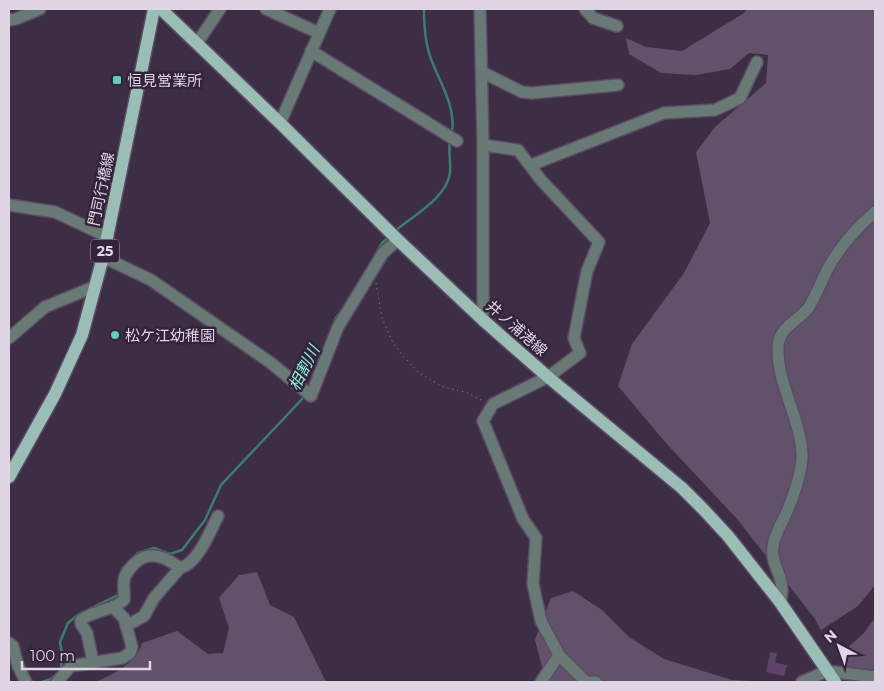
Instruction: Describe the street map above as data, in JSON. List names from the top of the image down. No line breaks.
{"streets":{"main road":["門司行橋線","25","井ノ浦港線"]},"water":["相割川"],"places":{"transit":["恒見営業所"],"other":["松ケ江幼稚園"]},"scale_bar":"100 m","north":"top left"}
